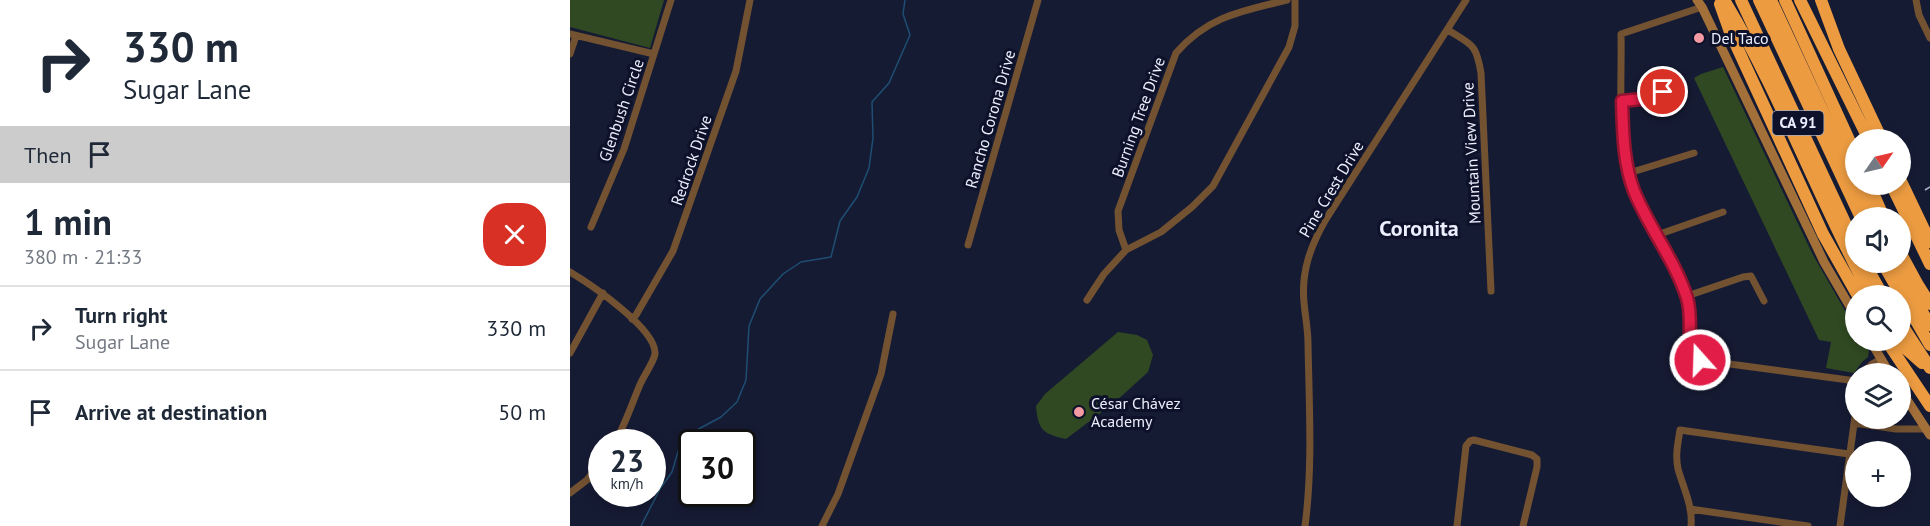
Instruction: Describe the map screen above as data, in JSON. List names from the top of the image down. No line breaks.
{"streets":{"highway":["CA 91"],"street":["Glenbush Circle","Burning Tree Drive","Rancho Corona Drive","Mountain View Drive","Redrock Drive","Pine Crest Drive"]},"crossings":[["Mountain View Drive","Pine Crest Drive"]],"districts":["Coronita"],"places":["Del Taco","César Chávez Academy"],"north":"top right","page":{"turn":["330 m","Sugar Lane"],"then":"Then","map_buttons":"+","heading":["1 min","380 m · 21:33"],"list":[{"name":"Turn right","note":"Sugar Lane","value":"330 m"},{"name":"Arrive at destination","value":"50 m"}],"speed":"23 km/h","limit":"30"}}
